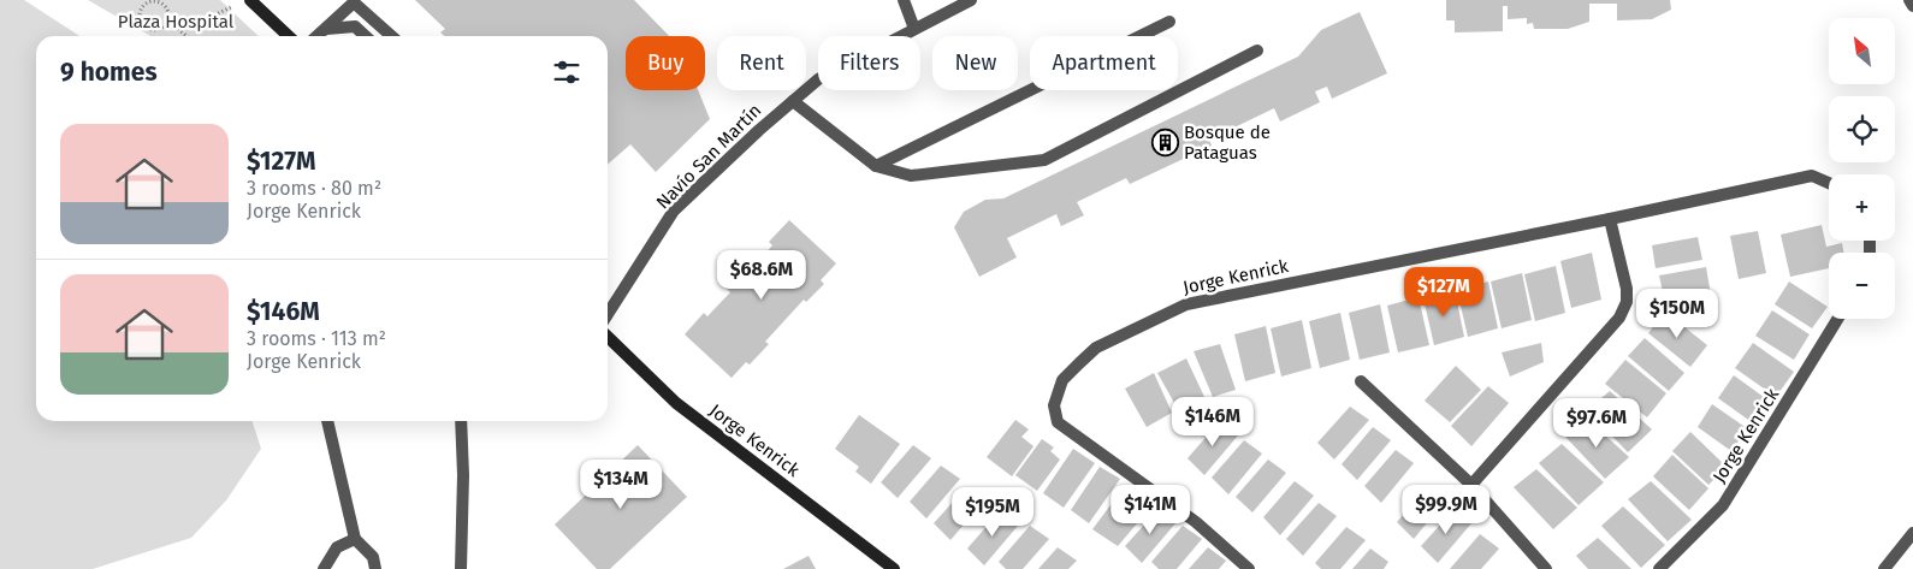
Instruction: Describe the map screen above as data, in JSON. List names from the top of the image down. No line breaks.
{"streets":{"main road":["Jorge Kenrick"],"street":["Navío San Martín"]},"parks":["Plaza Hospital"],"places":{"building":["Bosque de Pataguas"]},"north":"top left","page":{"map_buttons":["+","−"],"chip":["Buy","Rent","Filters","New","Apartment"],"heading":"9 homes","list":[{"name":"$127M","note":"3 rooms · 80 m² · Jorge Kenrick"},{"name":"$146M","note":"3 rooms · 113 m² · Jorge Kenrick"}],"price":["$68.6M","$127M","$150M","$146M","$97.6M","$134M","$141M","$99.9M","$195M"]}}
